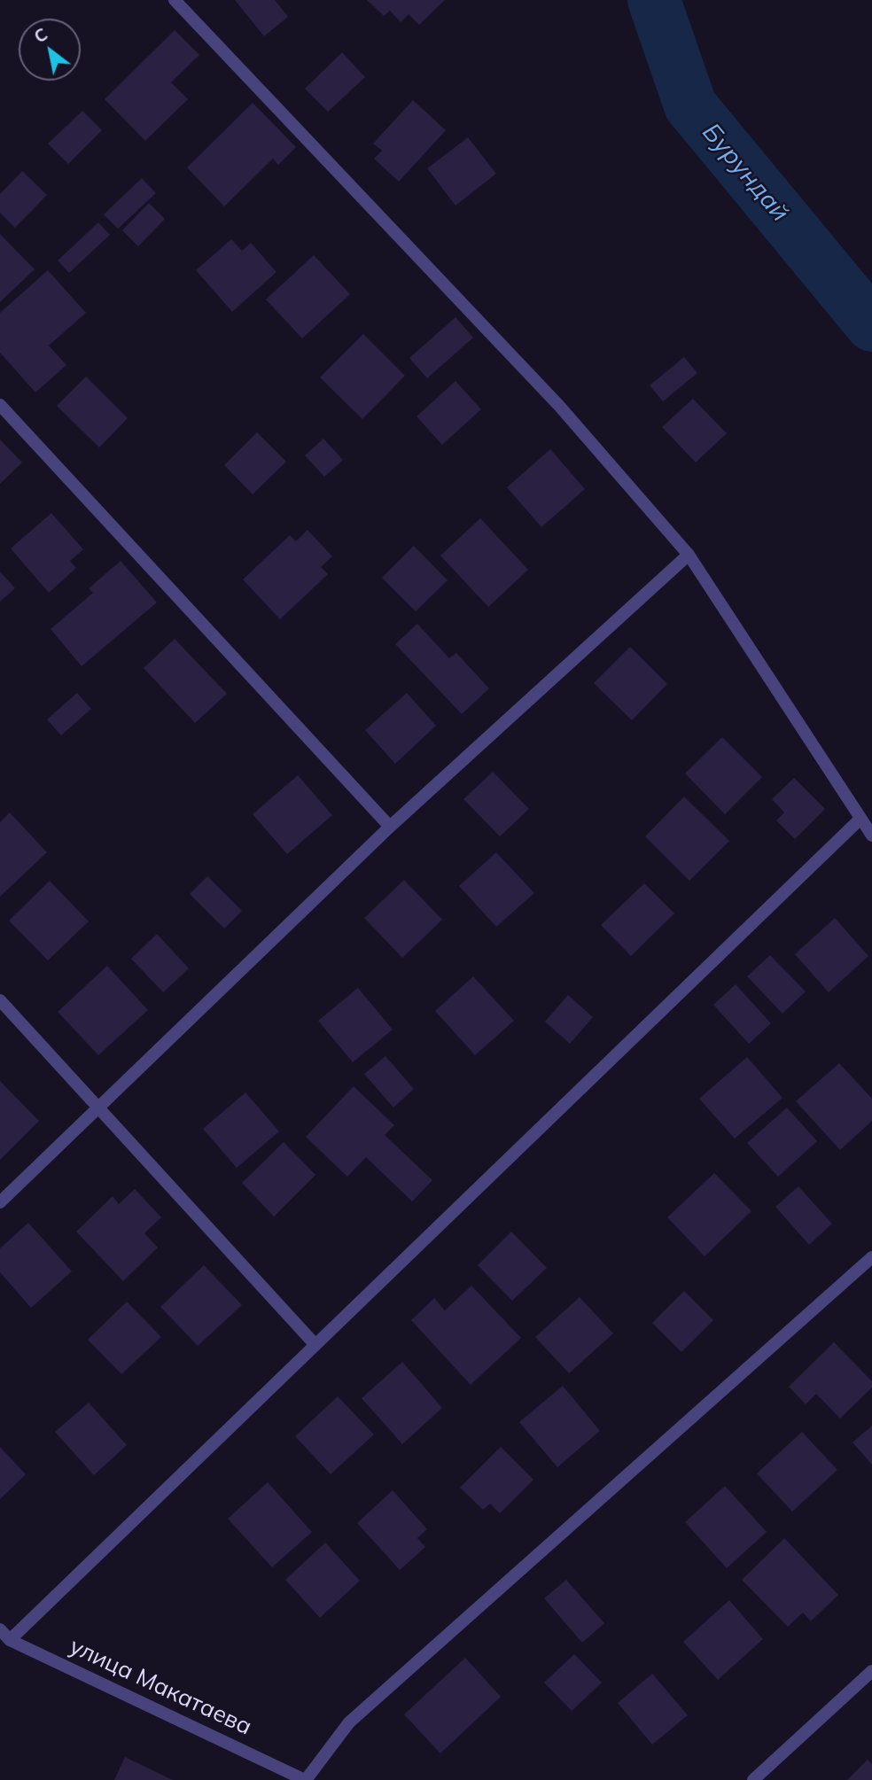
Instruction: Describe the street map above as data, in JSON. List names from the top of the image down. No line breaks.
{"streets":{"street":["улица Макатаева"]},"water":["Бурундай"],"north":"top left"}
